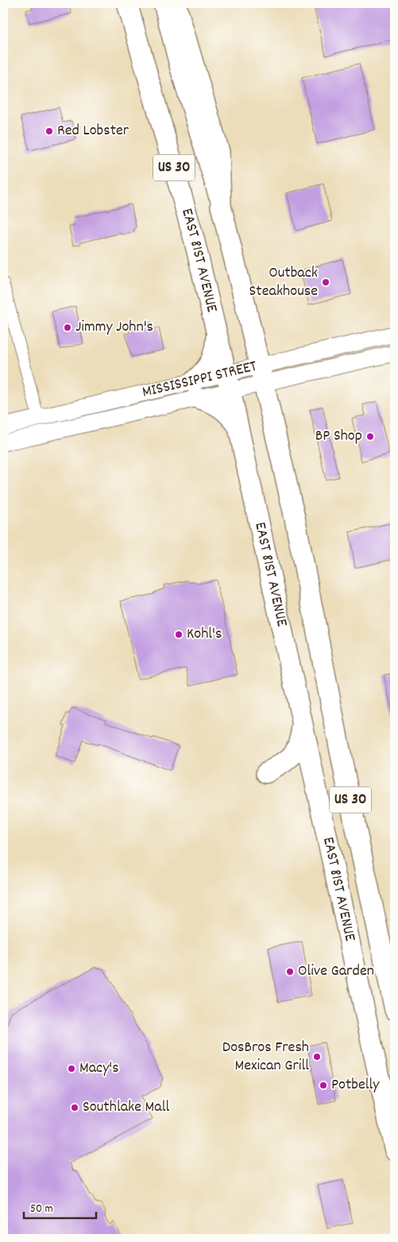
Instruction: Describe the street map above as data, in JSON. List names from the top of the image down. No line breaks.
{"streets":{"highway":["US 30","EAST 81ST AVENUE"],"street":["MISSISSIPPI STREET"]},"crossings":[["EAST 81ST AVENUE","MISSISSIPPI STREET"]],"places":["Red Lobster","Outback Steakhouse","Jimmy John's","BP Shop","Kohl's","Olive Garden","DosBros Fresh Mexican Grill","Macy's","Potbelly","Southlake Mall"],"scale_bar":"50 m"}
